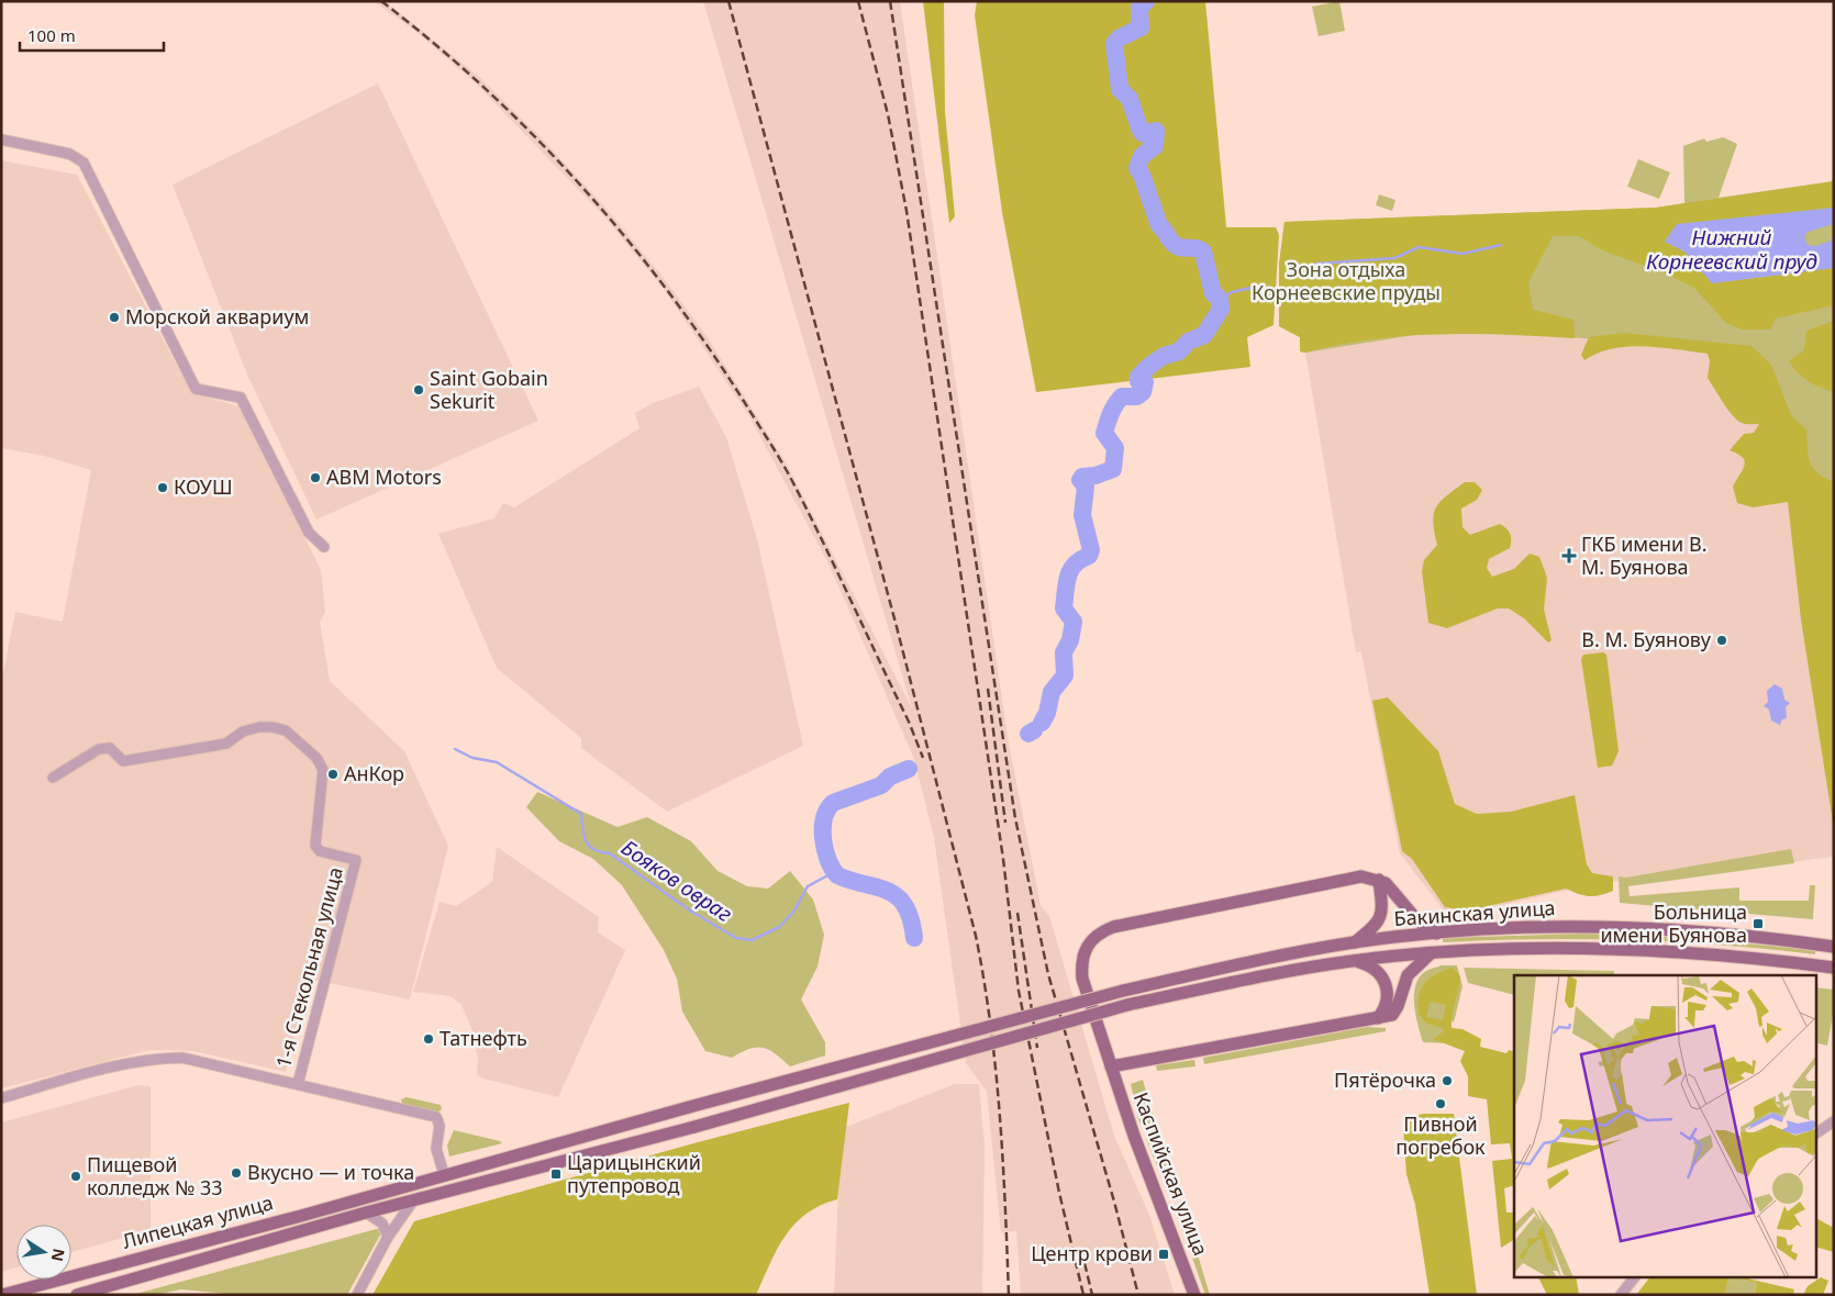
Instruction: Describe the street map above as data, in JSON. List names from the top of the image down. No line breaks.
{"streets":{"main road":["Бакинская улица","Каспийская улица","Липецкая улица"],"street":["1-я Стекольная улица"]},"crossings":[["Бакинская улица","Липецкая улица"]],"water":["Нижний Корнеевский пруд","Бояков овраг"],"parks":["Зона отдыха Корнеевские пруды"],"places":{"other":["Морской аквариум","Saint Gobain Sekurit","ABM Motors","КОУШ","В. М. Буянову","АнКор","Татнефть","Пятёрочка","Пивной погребок","Вкусно — и точка","Пищевой колледж № 33"],"health":["ГКБ имени В. М. Буянова"],"transit":["Больница имени Буянова","Царицынский путепровод","Центр крови"]},"scale_bar":"100 m","north":"right"}
